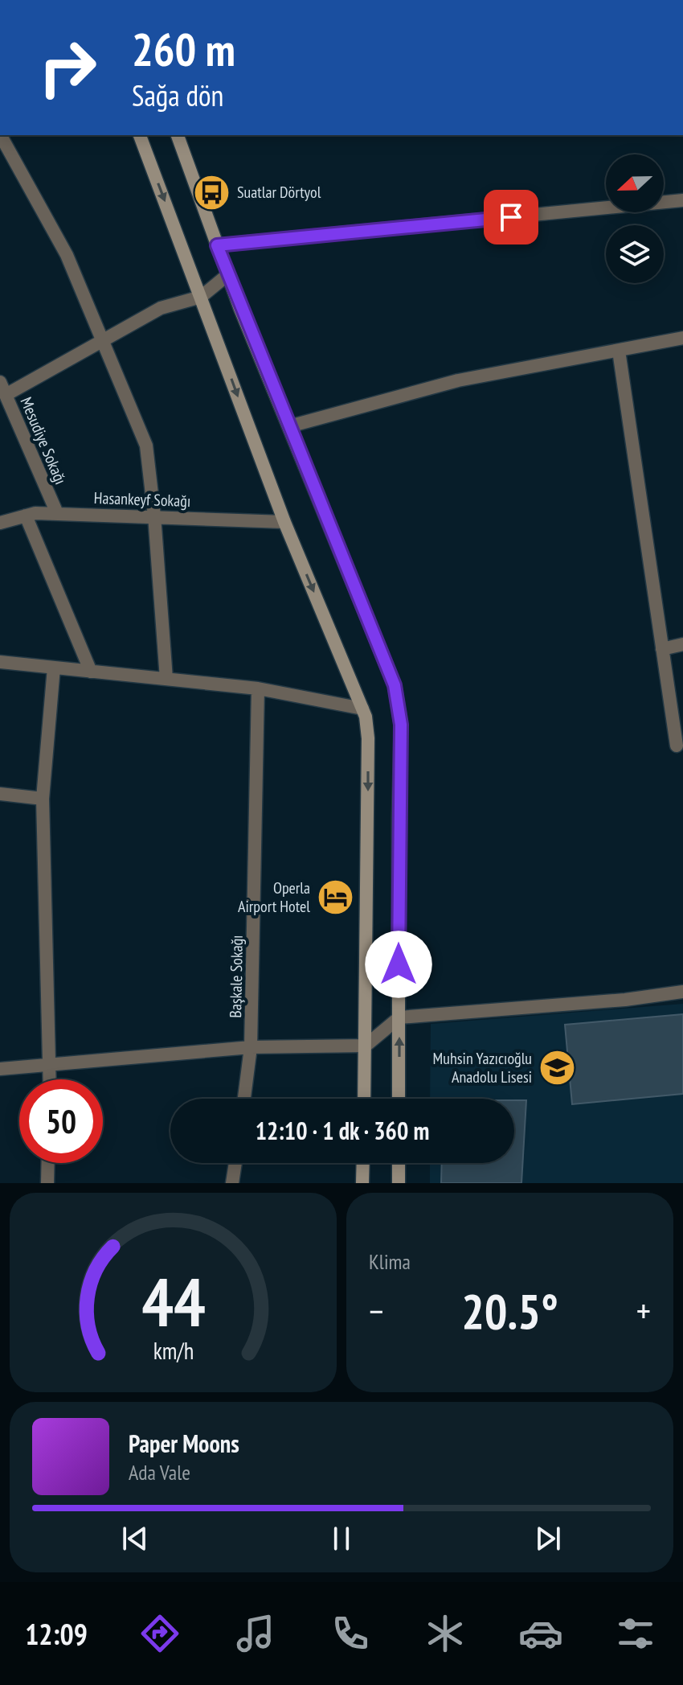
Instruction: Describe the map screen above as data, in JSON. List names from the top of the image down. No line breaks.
{"streets":{"street":["Mesudiye Sokağı","Hasankeyf Sokağı","Başkale Sokağı"]},"crossings":[["Mesudiye Sokağı","Hasankeyf Sokağı"]],"places":{"bus stop":["Suatlar Dörtyol"],"hotel":["Operla Airport Hotel"],"school or university":["Muhsin Yazıcıoğlu Anadolu Lisesi"]},"north":"left","page":{"turn":["260 m","Sağa dön"],"limit":"50","trip":"12:10 · 1 dk · 360 m","tile":"Klima","heat":["−","20.5°","+"],"song":["Paper Moons","Ada Vale"],"tabs":"12:09","gauge":["44","km/h"]}}
